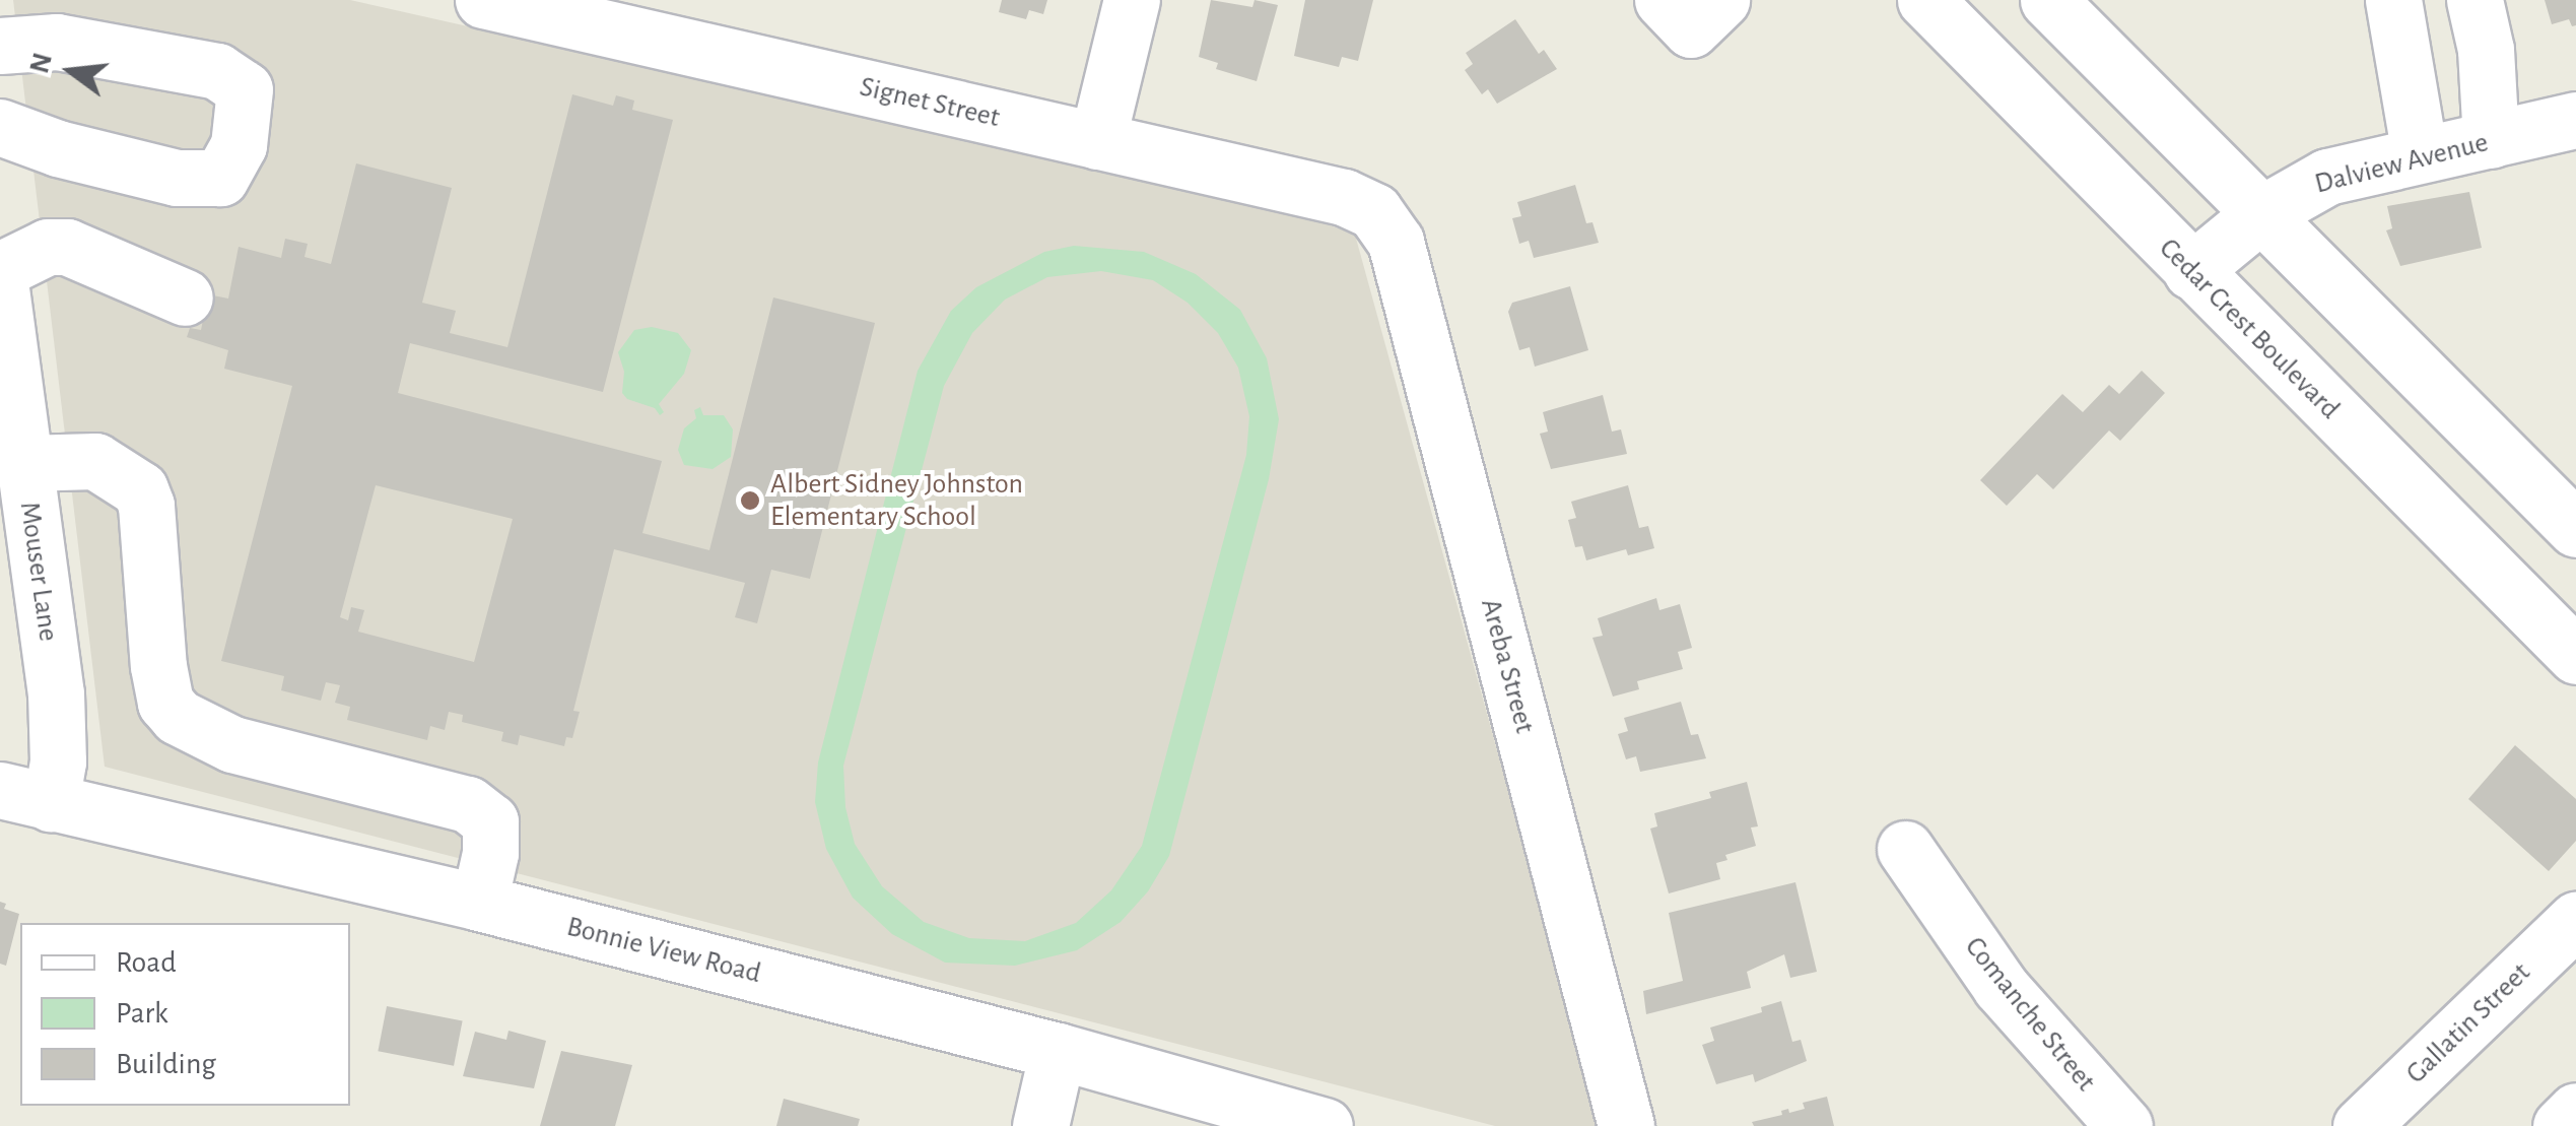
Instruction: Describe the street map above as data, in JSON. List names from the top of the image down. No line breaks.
{"streets":{"street":["Signet Street","Dalview Avenue","Cedar Crest Boulevard","Mouser Lane","Areba Street","Bonnie View Road","Comanche Street","Gallatin Street"]},"crossings":[["Signet Street","Areba Street"],["Dalview Avenue","Cedar Crest Boulevard"],["Mouser Lane","Bonnie View Road"]],"places":["Albert Sidney Johnston Elementary School"],"legend":["Road","Park","Building"],"north":"left"}
